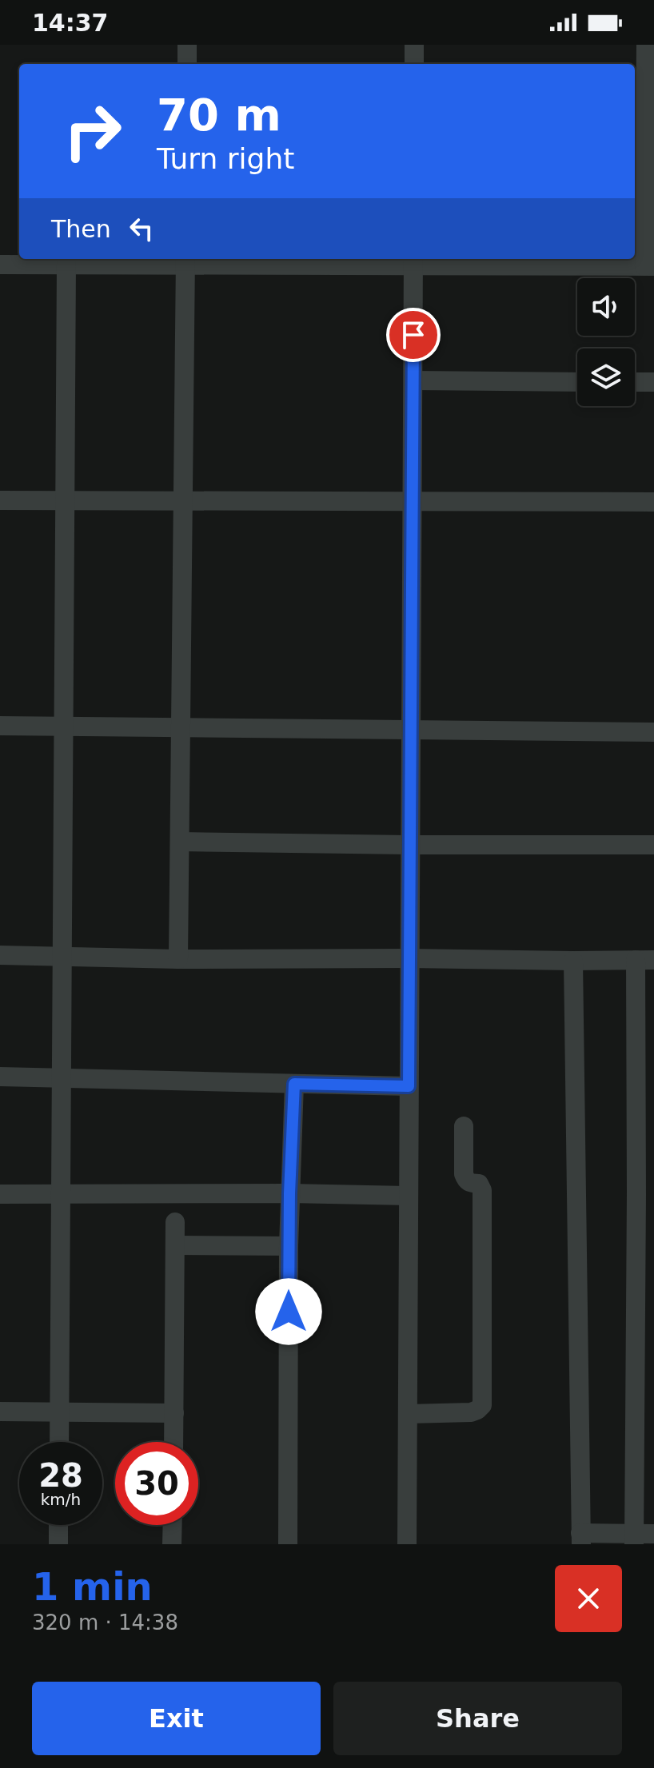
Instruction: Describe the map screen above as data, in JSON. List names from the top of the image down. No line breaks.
{"page":{"status":"14:37","turn":["70 m","Turn right"],"then":"Then","speed":"28 km/h","limit":"30","heading":["1 min","320 m · 14:38"],"buttons":["Exit","Share"]}}
